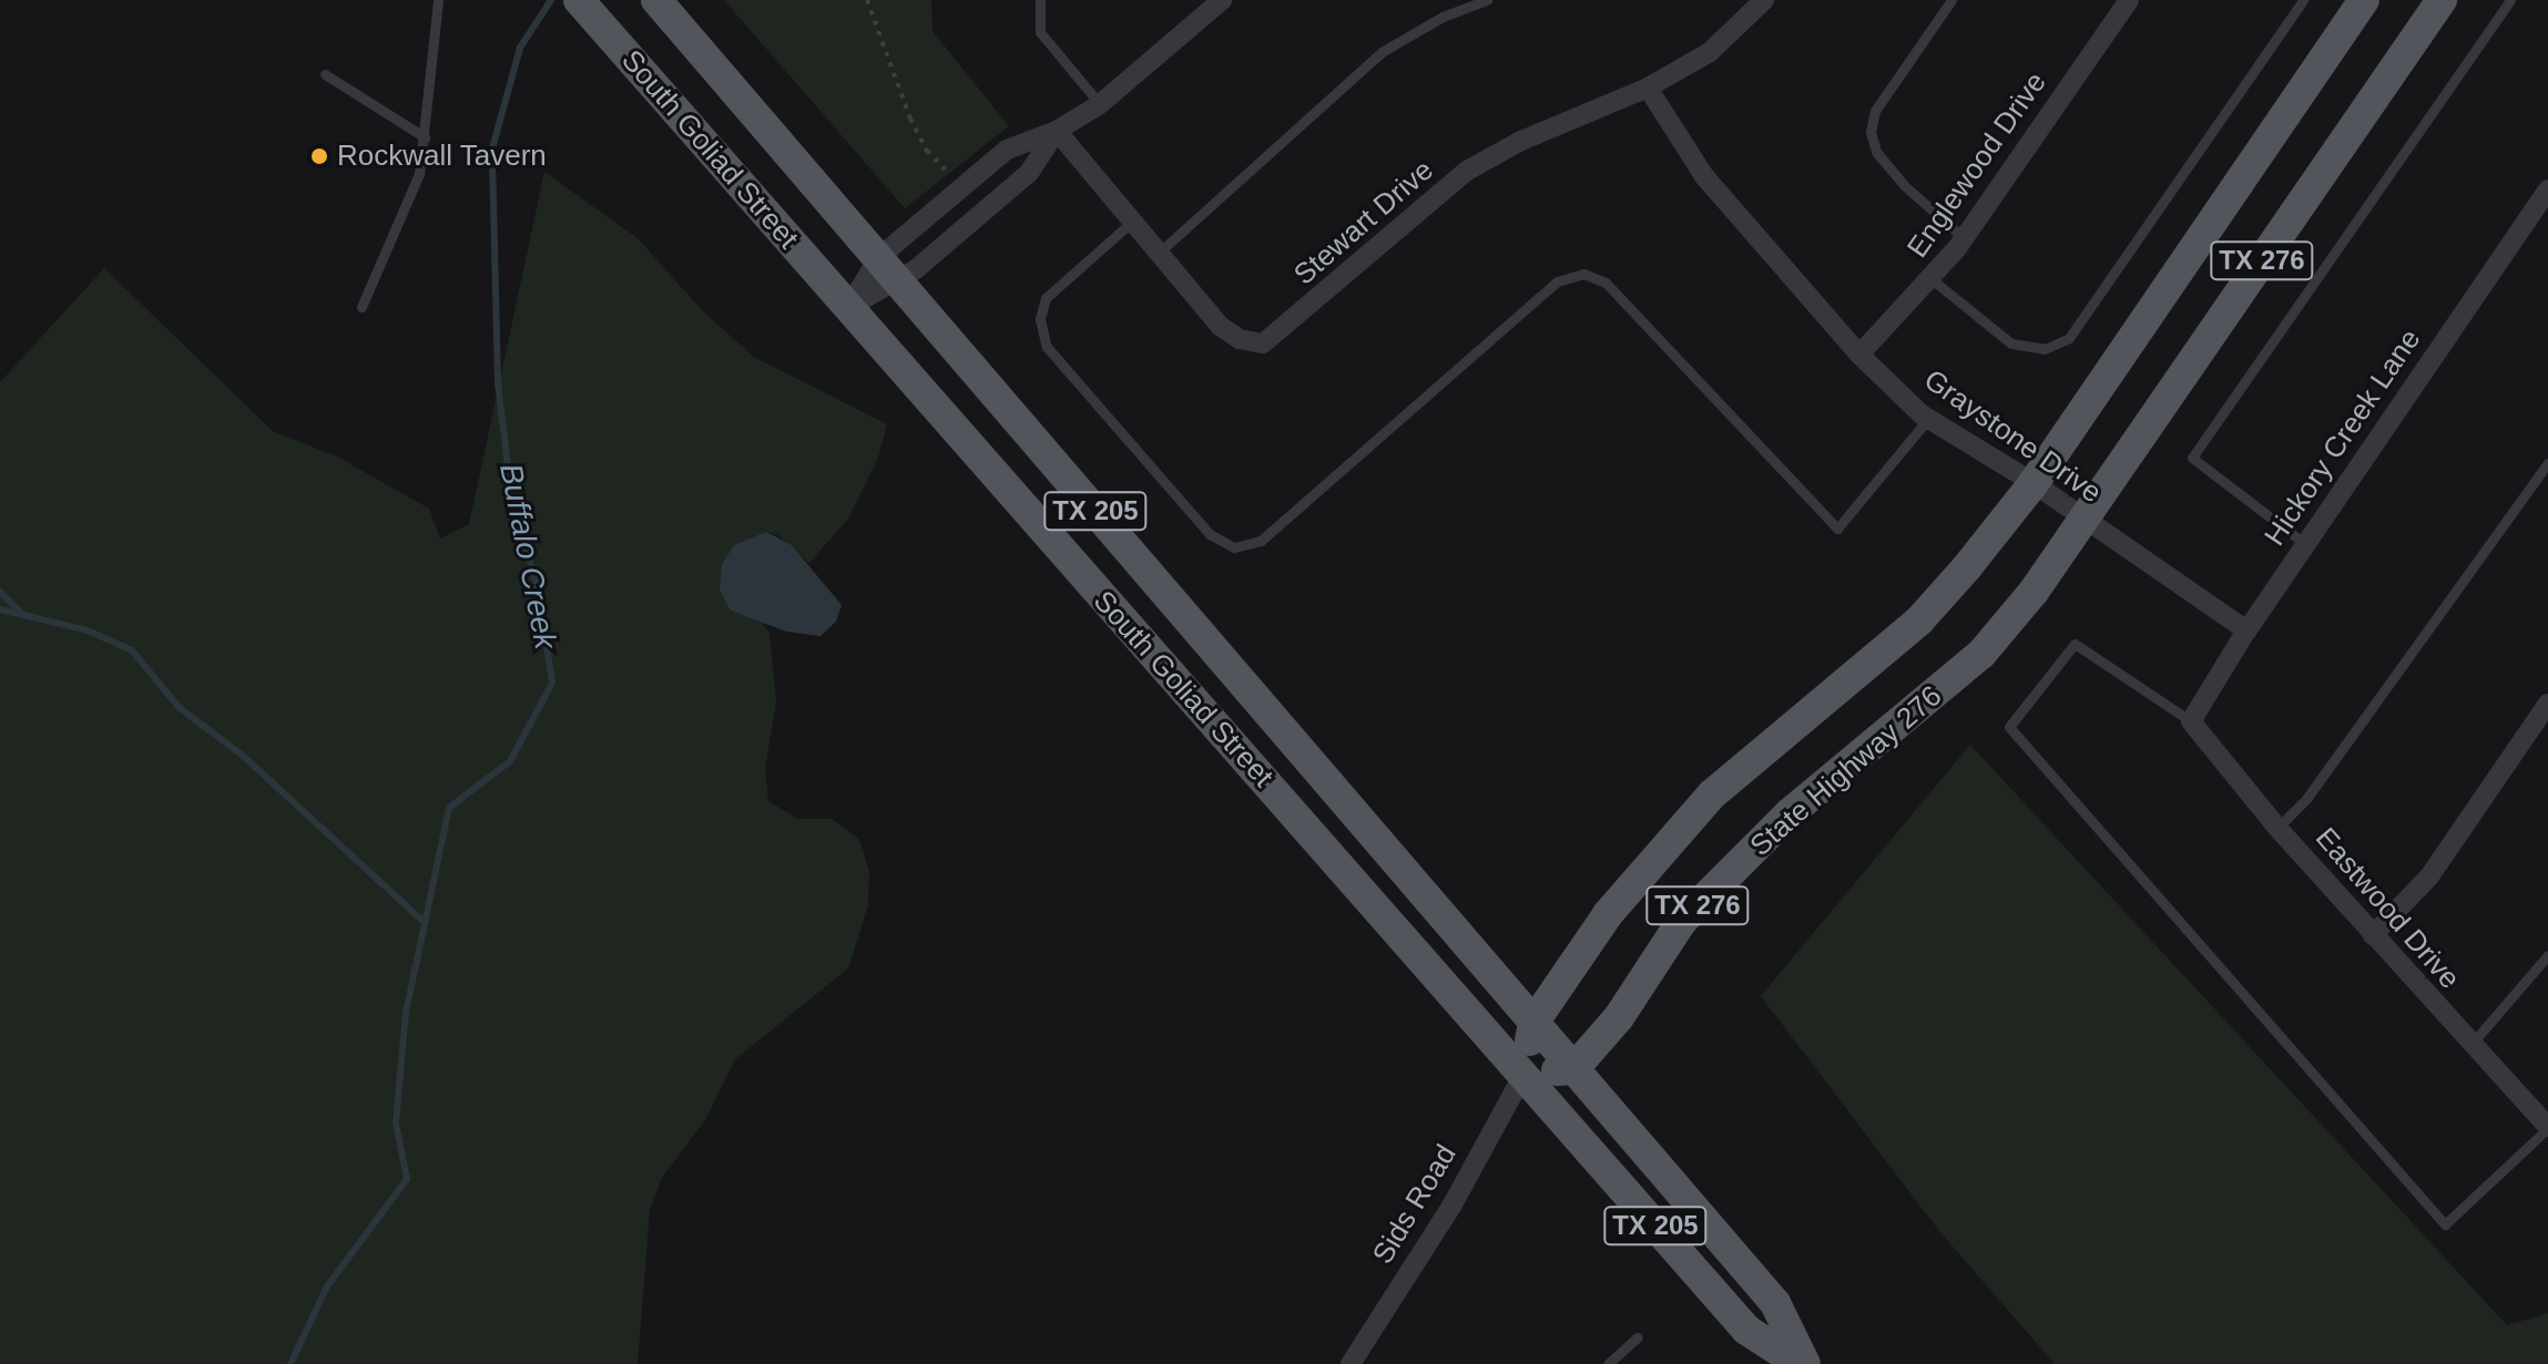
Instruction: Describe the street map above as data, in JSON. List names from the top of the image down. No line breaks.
{"streets":{"main road":["South Goliad Street","TX 276","TX 205","State Highway 276"],"street":["Englewood Drive","Stewart Drive","Graystone Drive","Hickory Creek Lane","Eastwood Drive","Sids Road"]},"crossings":[["South Goliad Street","TX 276"],["South Goliad Street","State Highway 276"],["South Goliad Street","Sids Road"],["Englewood Drive","Graystone Drive"],["Stewart Drive","Graystone Drive"],["TX 276","Graystone Drive"],["TX 276","Sids Road"],["Graystone Drive","Hickory Creek Lane"],["Graystone Drive","State Highway 276"],["Hickory Creek Lane","Eastwood Drive"]],"water":["Buffalo Creek"],"places":["Rockwall Tavern"]}
